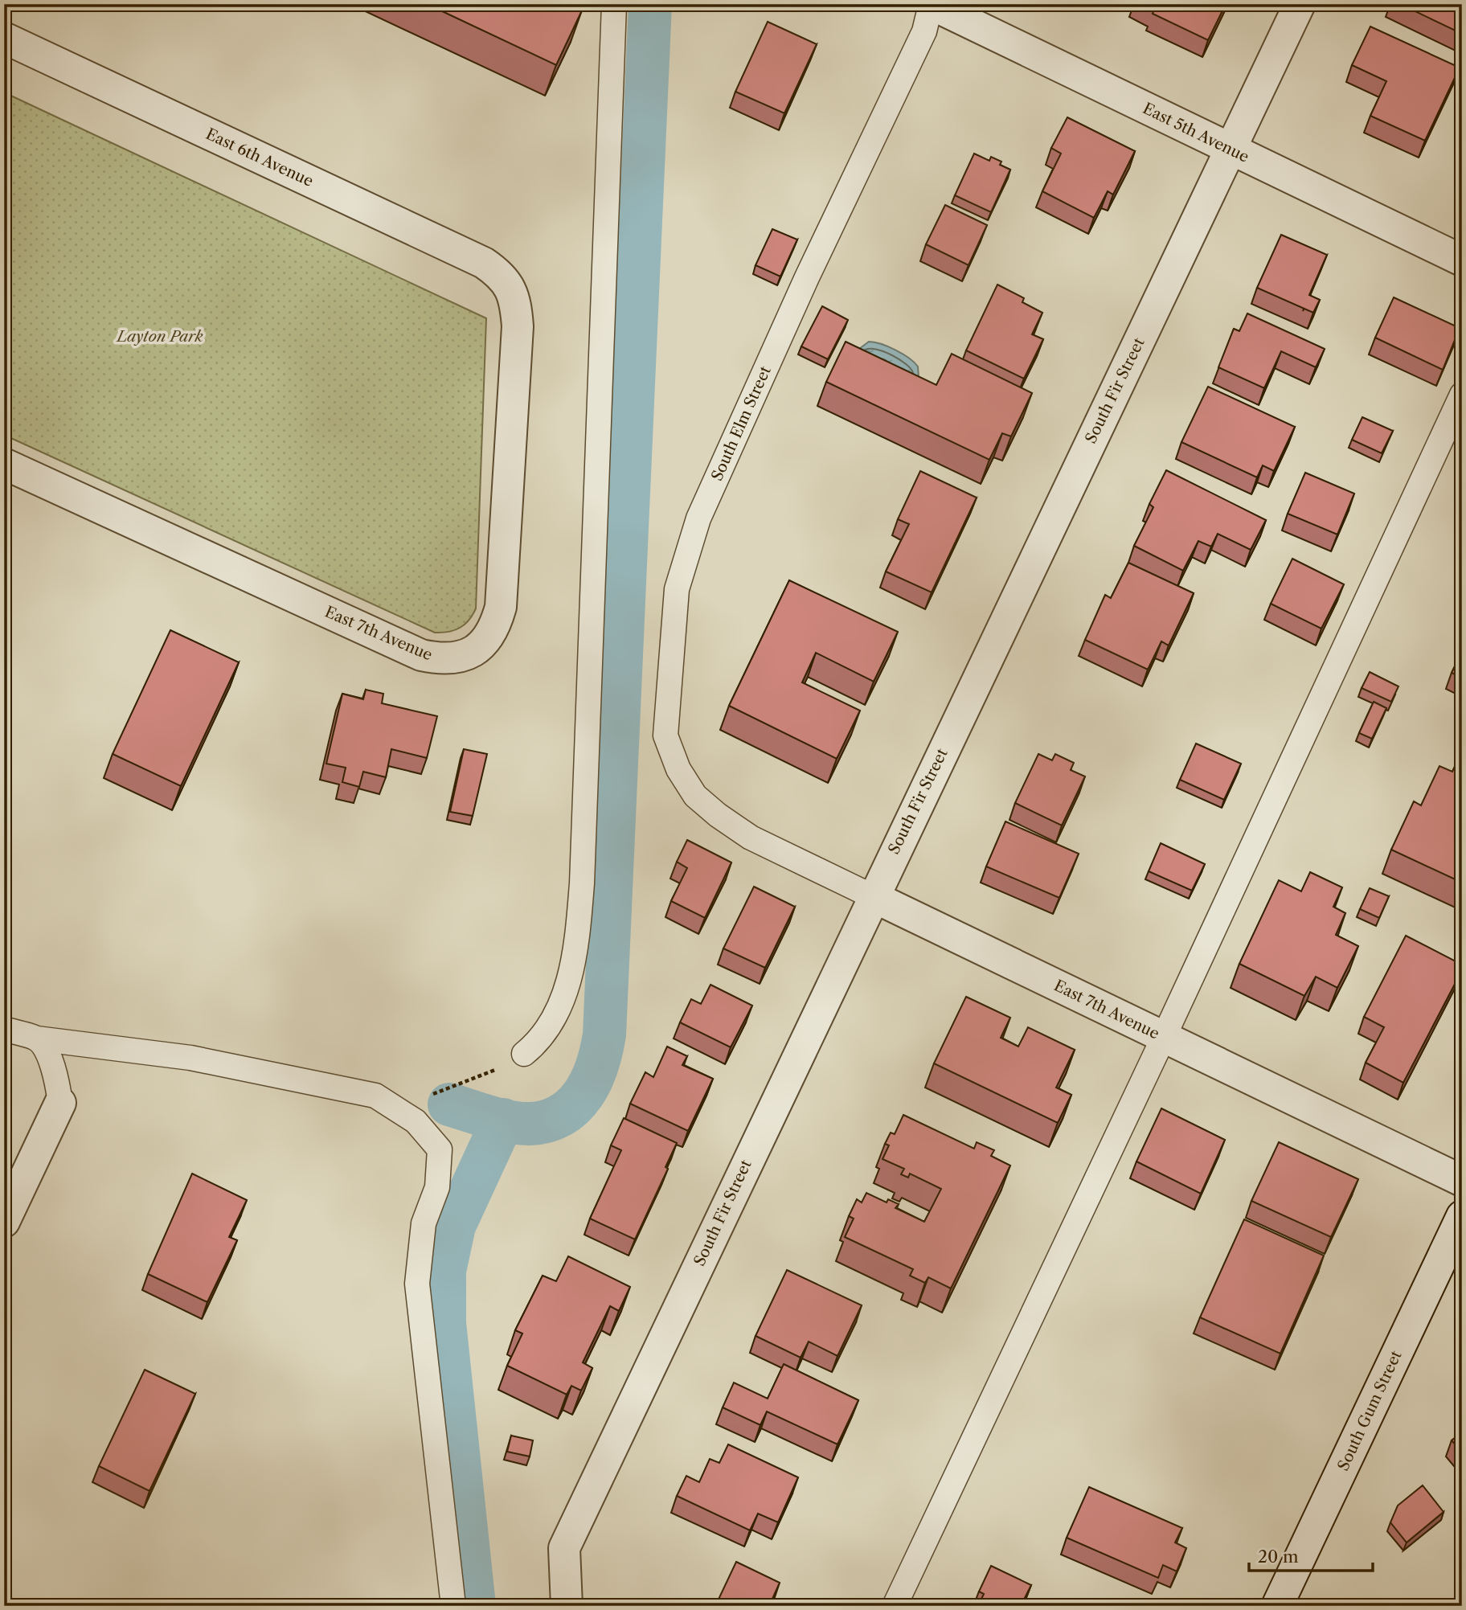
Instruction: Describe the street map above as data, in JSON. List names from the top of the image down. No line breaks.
{"streets":{"street":["East 5th Avenue","East 6th Avenue","South Fir Street","East 7th Avenue","South Gum Street"],"lane":["South Elm Street"]},"crossings":[["East 5th Avenue","South Fir Street"],["East 5th Avenue","South Elm Street"],["East 6th Avenue","East 7th Avenue"],["South Fir Street","East 7th Avenue"],["South Elm Street","East 7th Avenue"]],"parks":["Layton Park"],"scale_bar":"20 m"}
